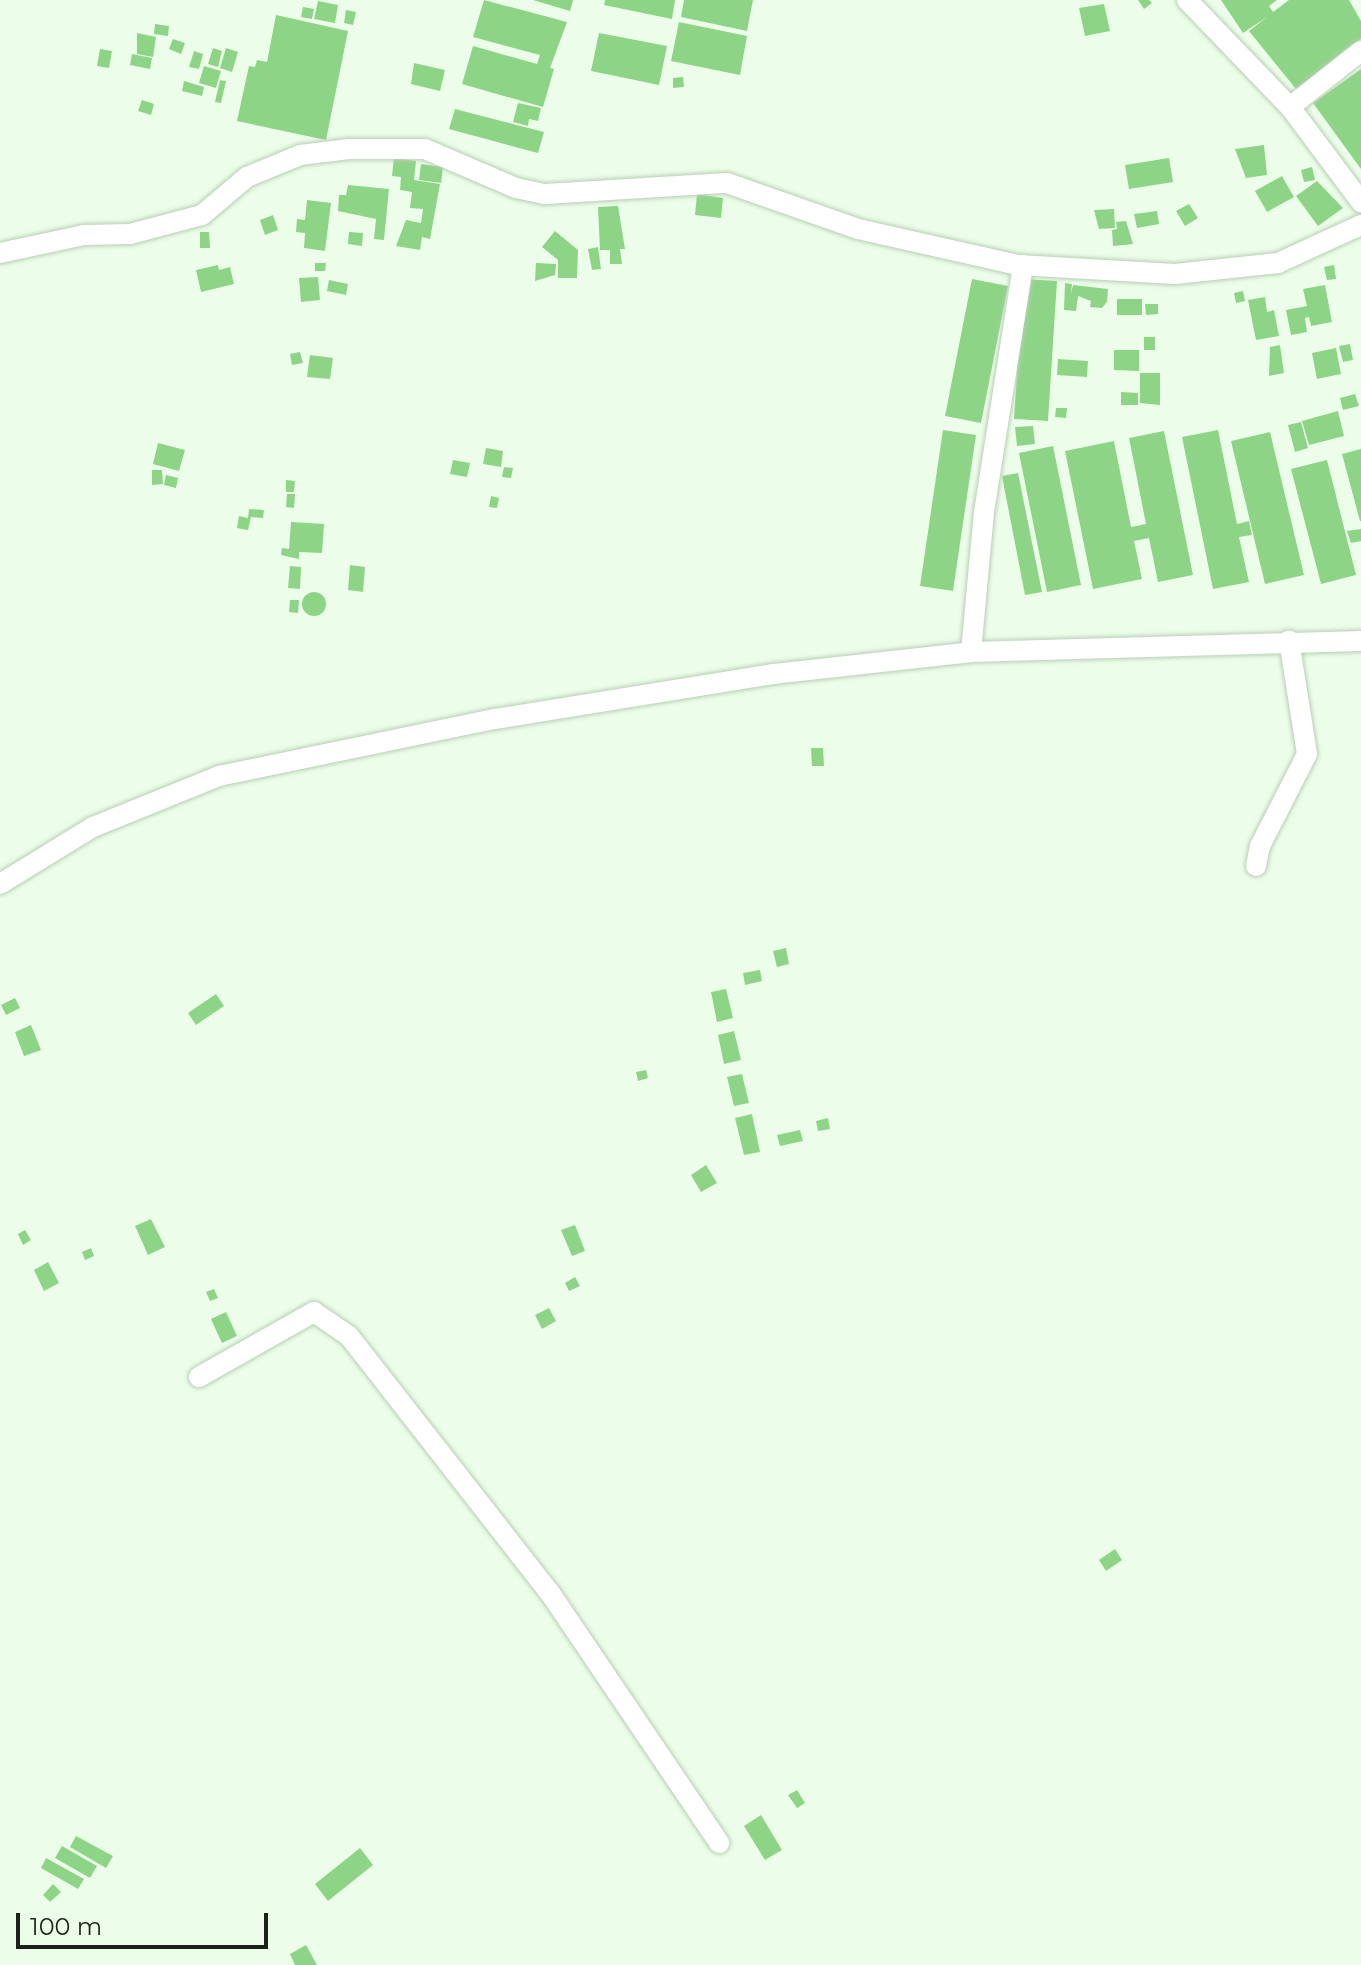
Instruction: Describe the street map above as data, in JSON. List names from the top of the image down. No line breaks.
{"scale_bar":"100 m"}
